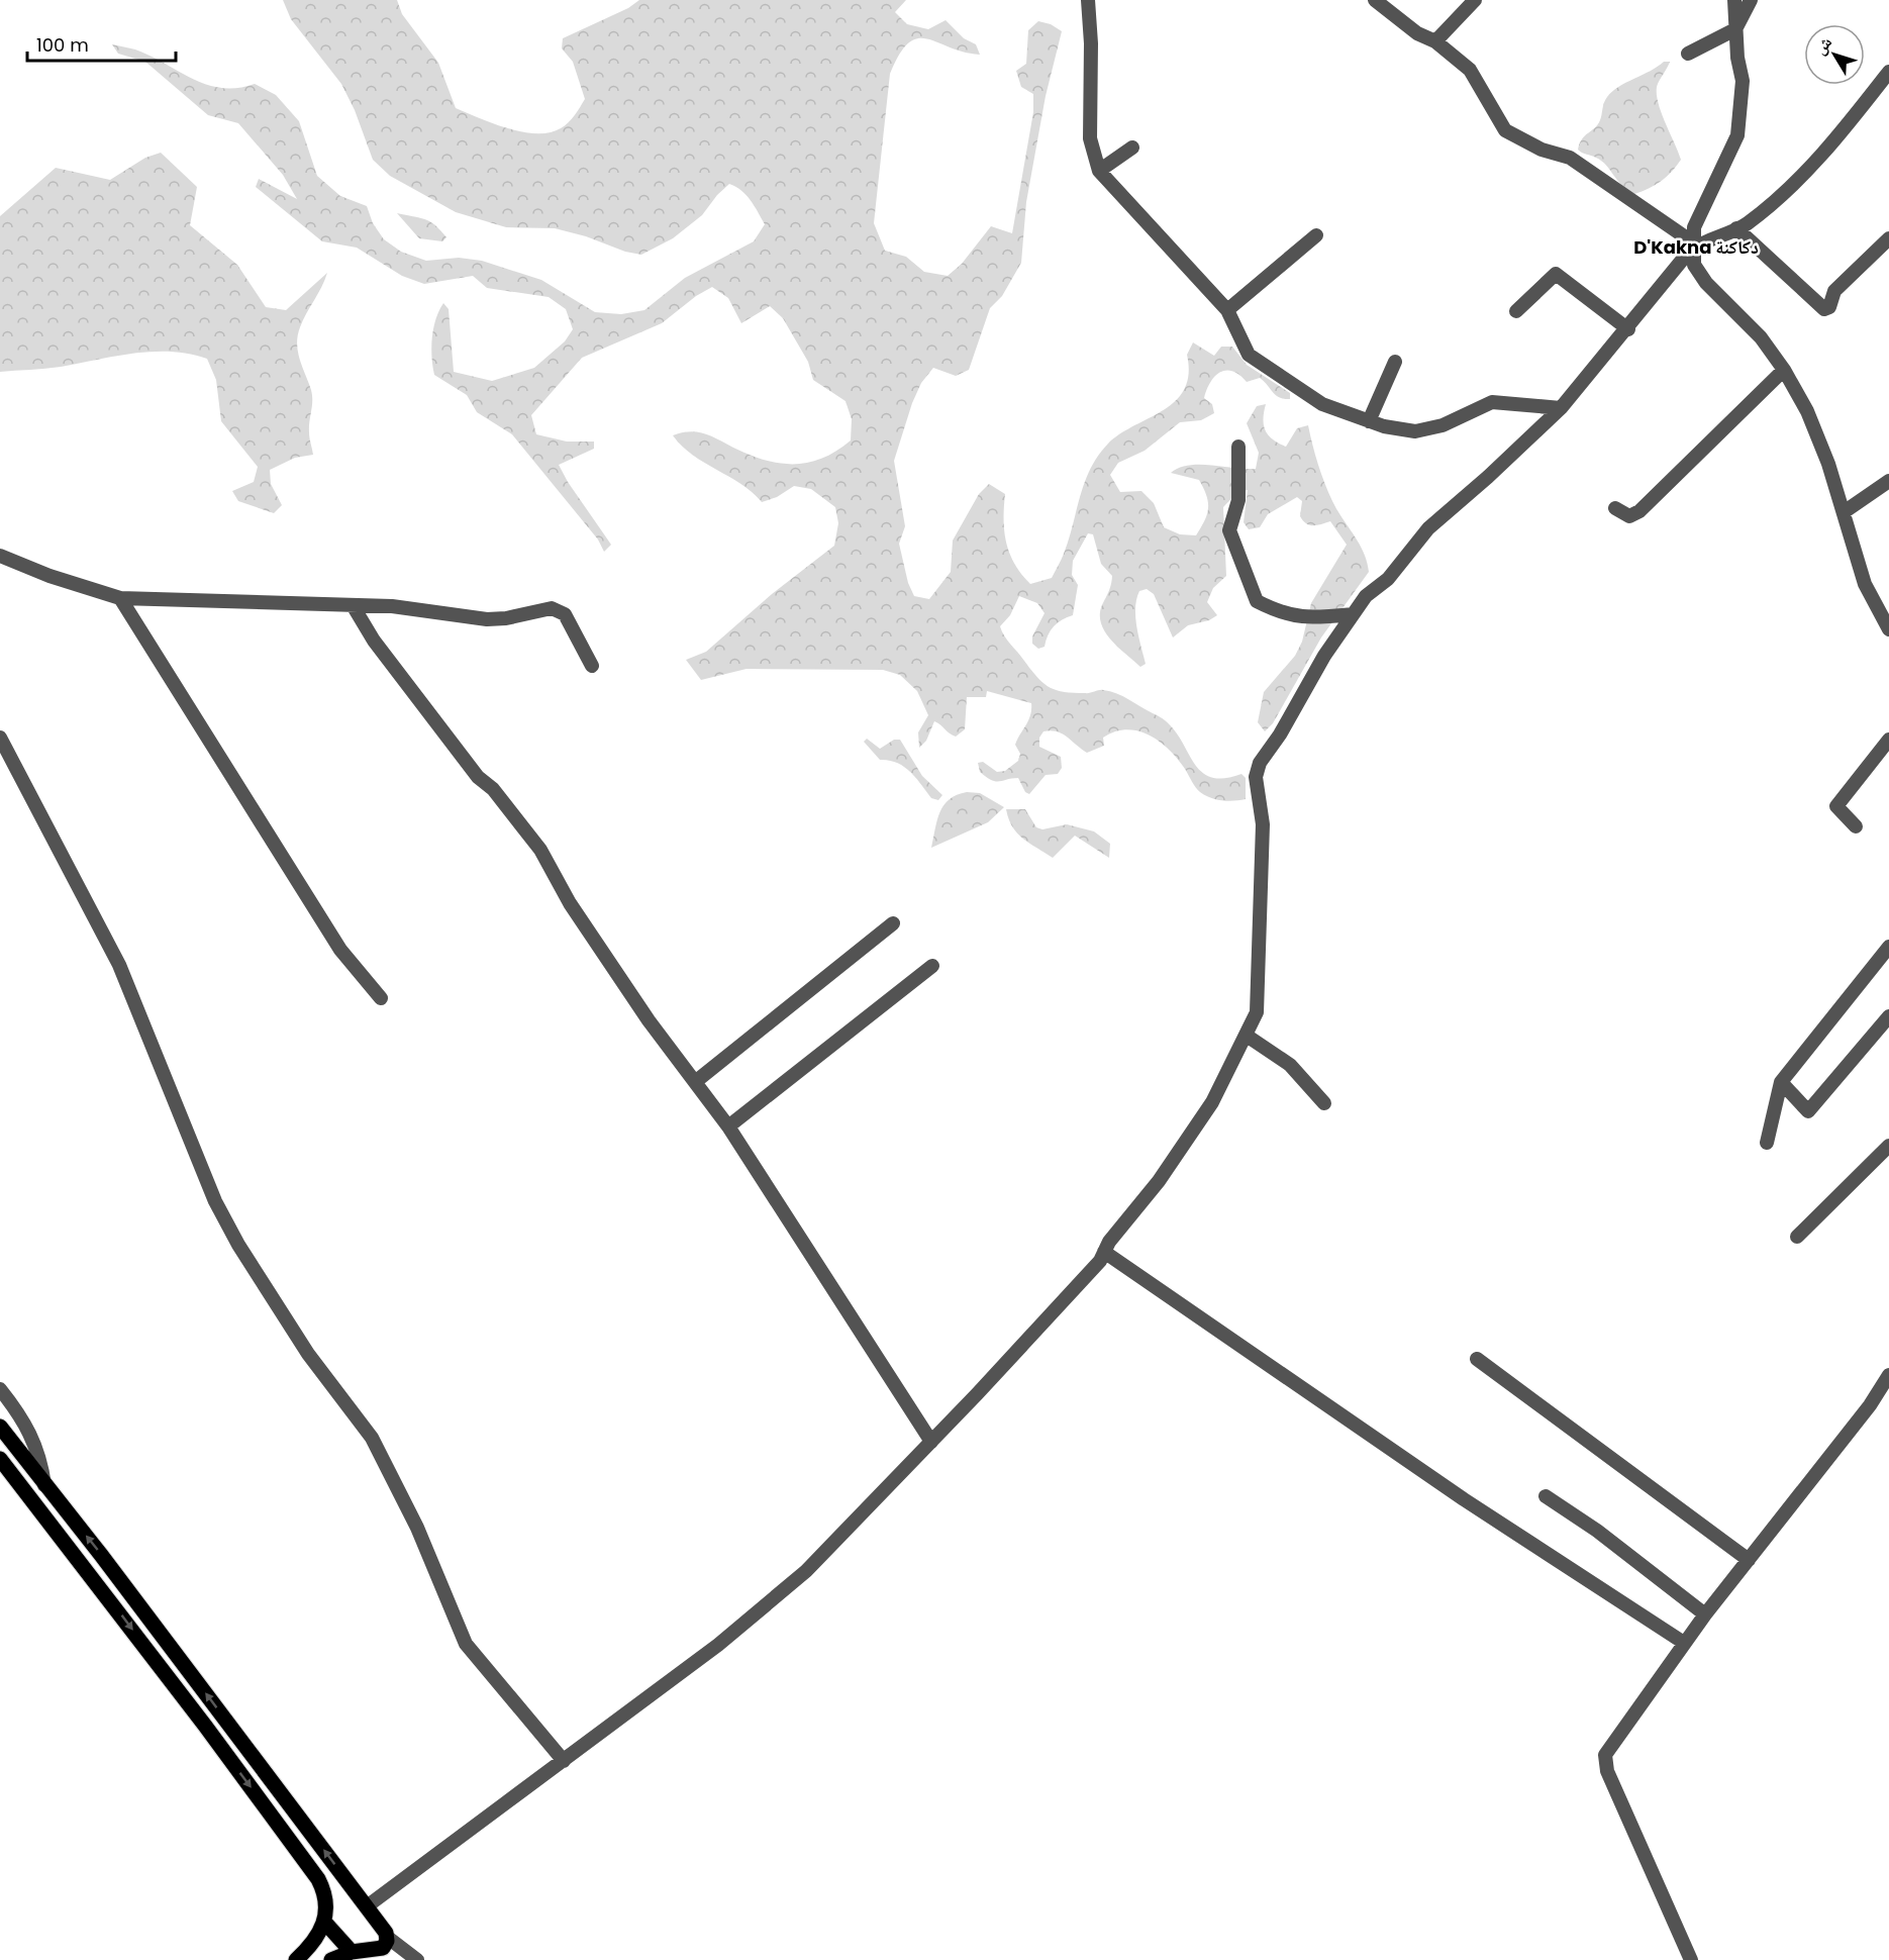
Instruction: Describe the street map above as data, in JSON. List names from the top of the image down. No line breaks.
{"districts":["D'Kakna دكاكنة"],"scale_bar":"100 m","north":"top left"}
